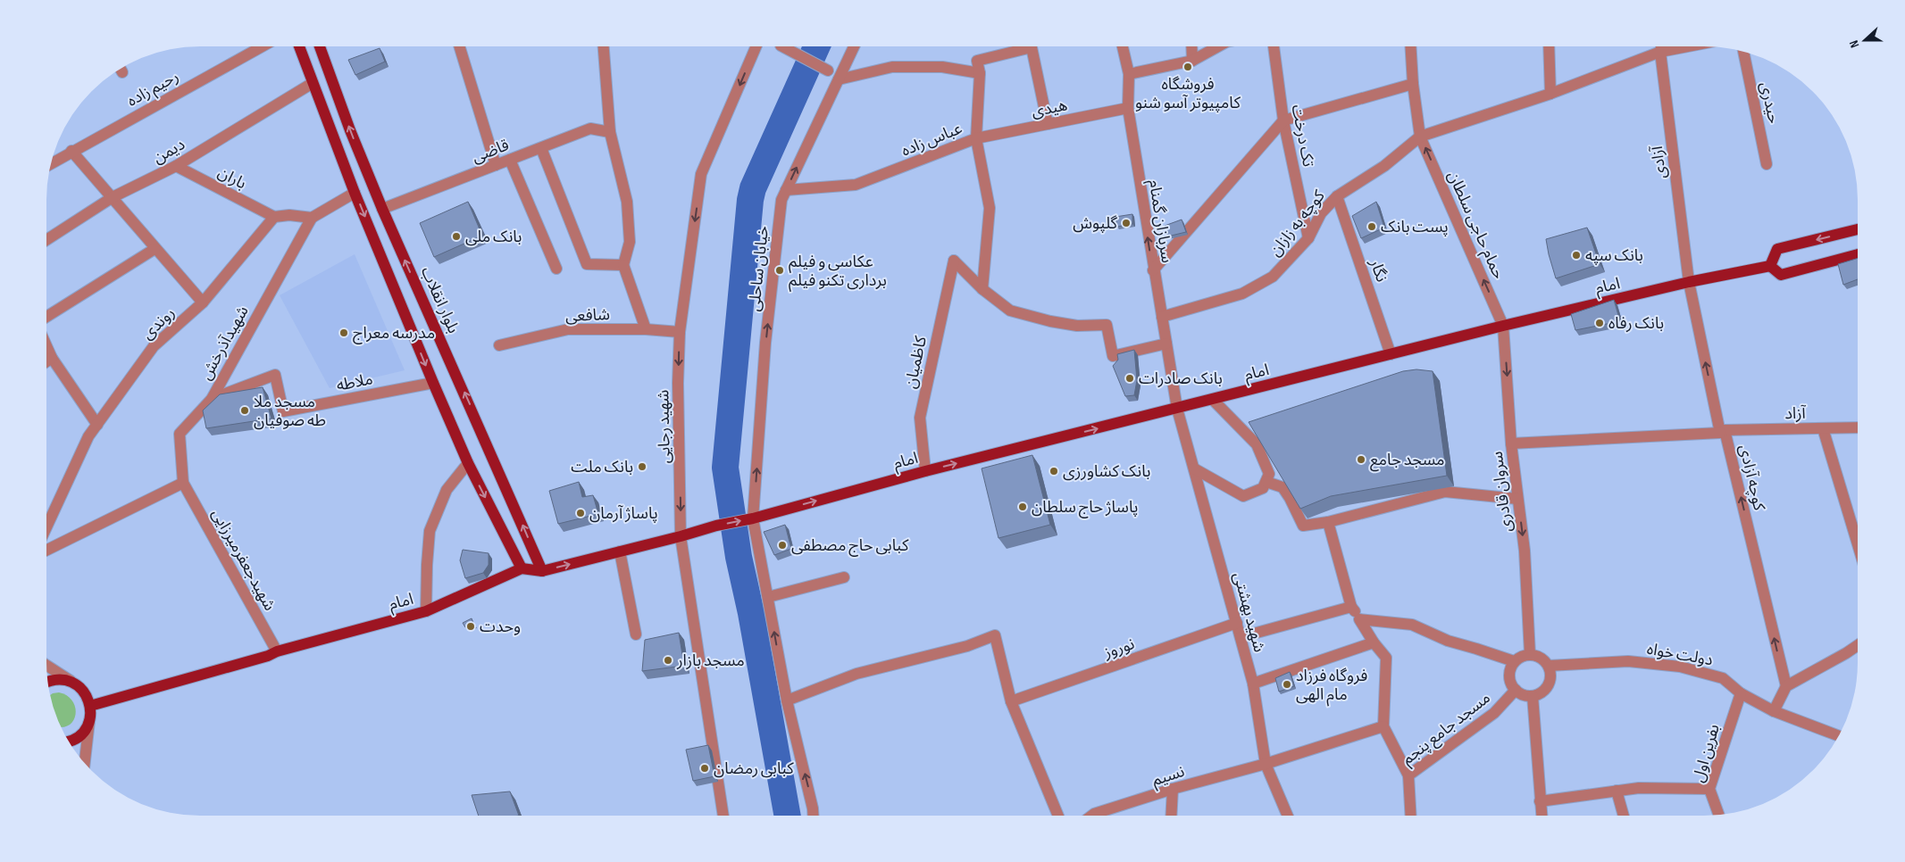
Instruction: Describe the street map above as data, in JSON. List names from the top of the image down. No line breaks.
{"streets":{"main road":["امام","بلوار انقلاب"],"street":["رحیم زاده","حیدری","هیدی","تک درخت","عباس زاده","دیمن","قاضی","آزادی","باران","سربازان گمنام","کوچه به زازان","حمام حاجی سلطان","خیابان ساحلی","نگار","شافعی","روندی","شهیدآذرخش","کاظمیان","ملاطه","آزاد","شهید رجایی","کوچه آزادی","سروان قادری","شهیدجعفرمیرزایی","شهید بهشتی","نوروز","دولت خواه","مسجد جامع پنجم","بفرین اول","نسیم"]},"crossings":[["هیدی","عباس زاده"],["هیدی","سربازان گمنام"],["تک درخت","کوچه به زازان"],["عباس زاده","خیابان ساحلی"],["دیمن","باران"],["قاضی","بلوار انقلاب"],["آزادی","امام"],["آزادی","کوچه آزادی"],["باران","روندی"],["سربازان گمنام","کوچه به زازان"],["سربازان گمنام","امام"],["سربازان گمنام","شهید بهشتی"],["کوچه به زازان","حمام حاجی سلطان"],["کوچه به زازان","نگار"],["حمام حاجی سلطان","امام"],["حمام حاجی سلطان","سروان قادری"],["خیابان ساحلی","امام"],["نگار","امام"],["امام","کاظمیان"],["امام","شهید رجایی"],["امام","کوچه آزادی"],["امام","سروان قادری"],["امام","شهیدجعفرمیرزایی"],["امام","شهید بهشتی"],["شافعی","شهید رجایی"],["شهیدآذرخش","ملاطه"],["شهیدآذرخش","شهیدجعفرمیرزایی"],["آزاد","کوچه آزادی"],["آزاد","سروان قادری"],["سروان قادری","دولت خواه"],["سروان قادری","مسجد جامع پنجم"],["شهید بهشتی","نوروز"],["شهید بهشتی","نسیم"],["دولت خواه","مسجد جامع پنجم"],["دولت خواه","بفرین اول"]],"one_way":["سربازان گمنام","حمام حاجی سلطان","خیابان ساحلی","شهید رجایی","کوچه آزادی","سروان قادری"],"places":["فروشگاه کامپیوتر آسو شنو","گلپوش","پست بانک","بانک ملی","بانک سپه","عکاسی و فیلم برداری تکنو فیلم","بانک رفاه","مدرسه معراج","بانک صادرات","مسجد ملا طه صوفیان","مسجد جامع","بانک ملت","بانک کشاورزی","پاساژ حاج سلطان","پاساژ آرمان","کبابی حاج مصطفی","وحدت","مسجد بازار","فروگاه فرزاد مام الهی","کبابی رمضان"],"north":"left"}
